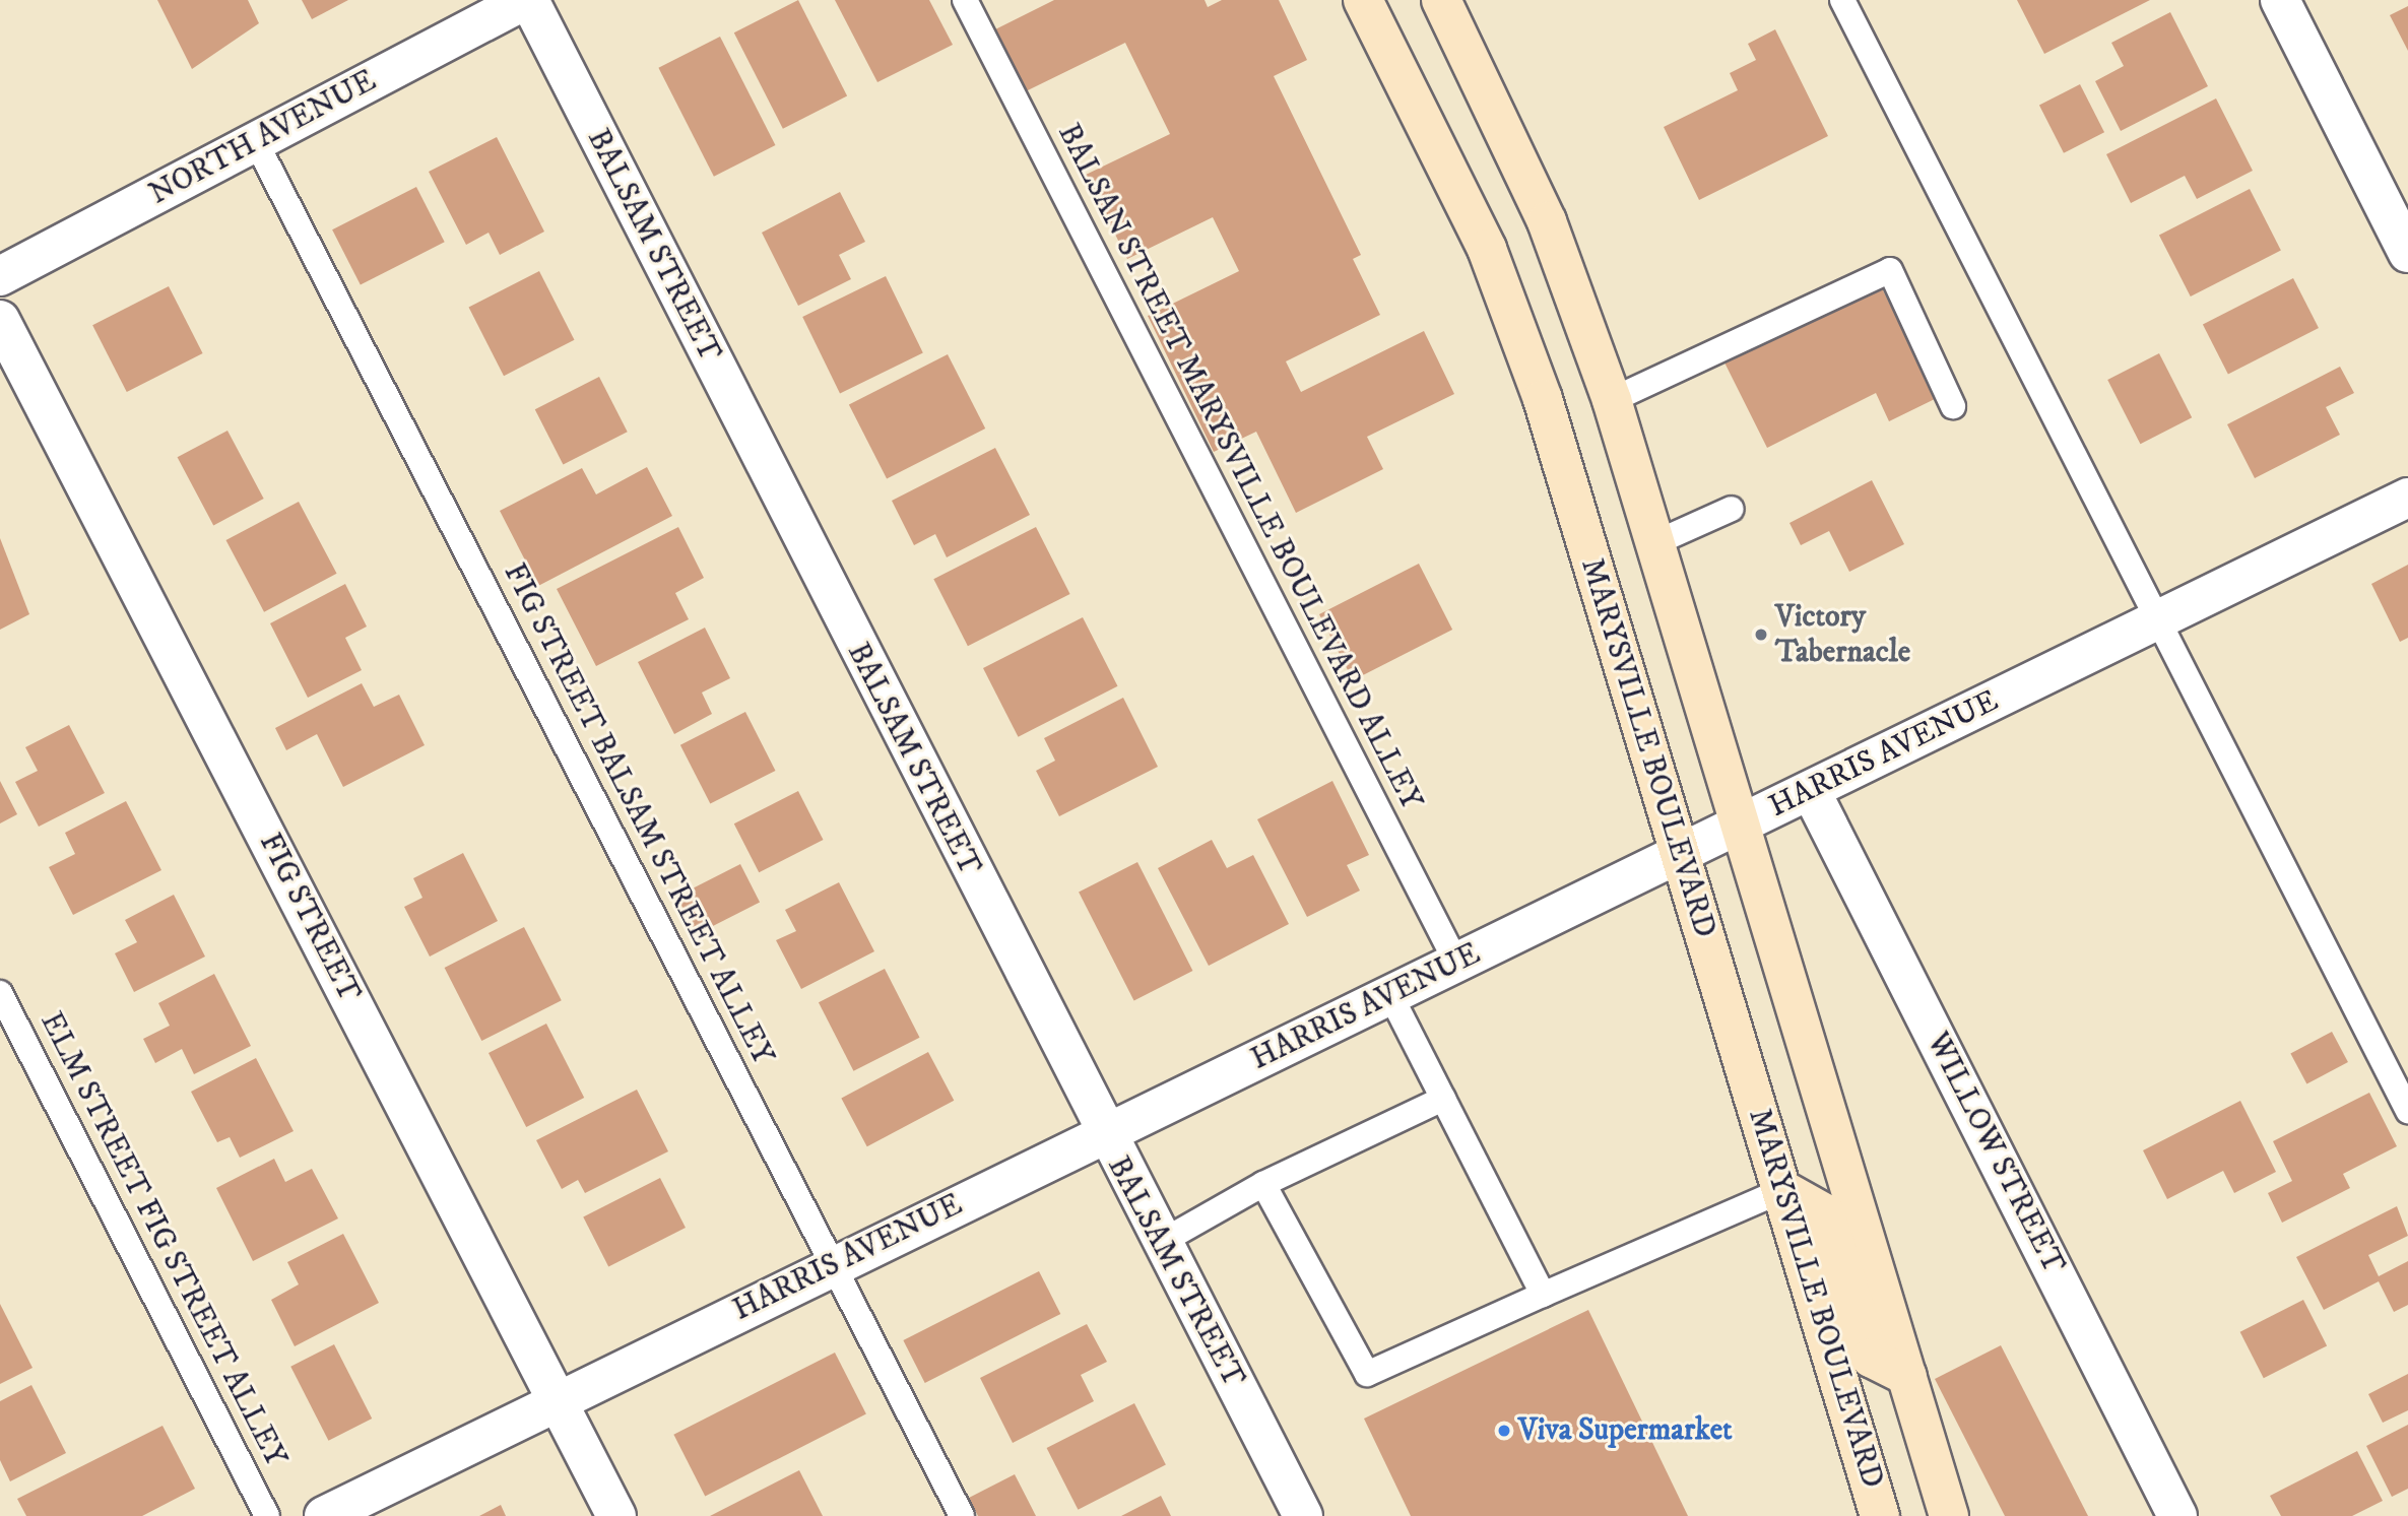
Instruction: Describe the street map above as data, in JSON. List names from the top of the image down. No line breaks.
{"streets":{"main road":["MARYSVILLE BOULEVARD"],"street":["NORTH AVENUE","BALSAM STREET","HARRIS AVENUE","FIG STREET","WILLOW STREET"],"lane":["BALSAN STREET MARYSVILLE BOULEVARD ALLEY","FIG STREET BALSAM STREET ALLEY","ELM STREET FIG STREET ALLEY"]},"crossings":[["NORTH AVENUE","BALSAM STREET"],["NORTH AVENUE","FIG STREET BALSAM STREET ALLEY"],["BALSAM STREET","HARRIS AVENUE"],["BALSAN STREET MARYSVILLE BOULEVARD ALLEY","HARRIS AVENUE"],["MARYSVILLE BOULEVARD","HARRIS AVENUE"],["HARRIS AVENUE","FIG STREET BALSAM STREET ALLEY"],["HARRIS AVENUE","FIG STREET"],["HARRIS AVENUE","WILLOW STREET"]],"places":["Victory Tabernacle","Viva Supermarket"]}
